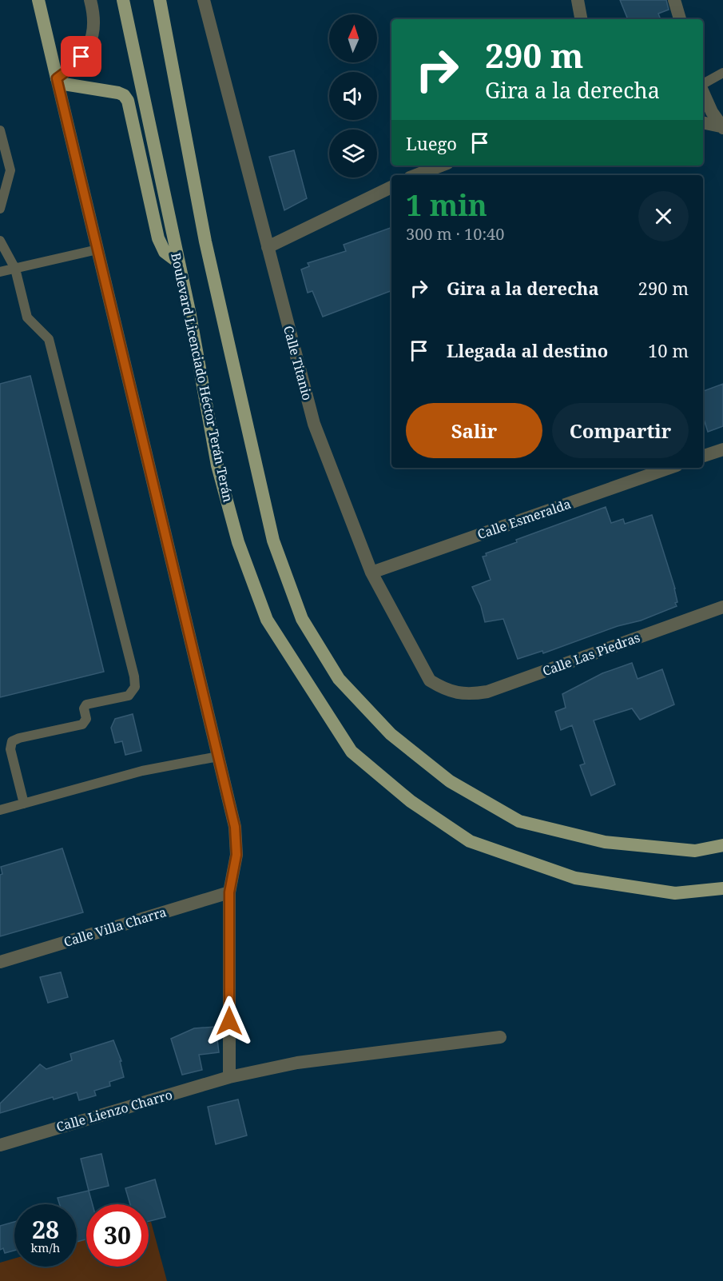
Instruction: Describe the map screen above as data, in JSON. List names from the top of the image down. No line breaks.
{"streets":{"main road":["Boulevard Licenciado Héctor Terán Terán"],"street":["Calle Titanio","Calle Esmeralda","Calle Las Piedras","Calle Villa Charra","Calle Lienzo Charro"]},"crossings":[["Calle Titanio","Calle Esmeralda"],["Calle Titanio","Calle Las Piedras"]],"north":"top","page":{"turn":["290 m","Gira a la derecha"],"then":"Luego","heading":["1 min","300 m · 10:40"],"list":[{"name":"Gira a la derecha","value":"290 m"},{"name":"Llegada al destino","value":"10 m"}],"buttons":["Salir","Compartir"],"speed":"28 km/h","limit":"30"}}
